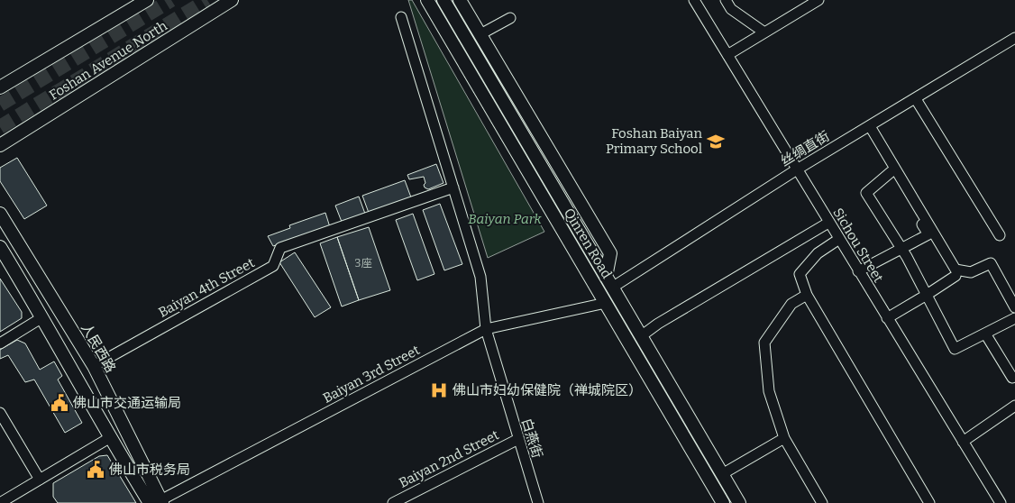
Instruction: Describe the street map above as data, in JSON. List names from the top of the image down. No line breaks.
{"streets":{"main road":["Foshan Avenue North","Qinren Road","人民西路"],"street":["丝绸直街","Sichou Street","Baiyan 4th Street","Baiyan 3rd Street","白燕街","Baiyan 2nd Street"]},"crossings":[["丝绸直街","Qinren Road"],["丝绸直街","Sichou Street"],["Qinren Road","Baiyan 3rd Street"],["Baiyan 4th Street","人民西路"],["Baiyan 4th Street","白燕街"],["人民西路","Baiyan 3rd Street"],["Baiyan 3rd Street","白燕街"],["白燕街","Baiyan 2nd Street"]],"parks":["Baiyan Park"],"places":{"school or university":["Foshan Baiyan Primary School"],"hospital":["佛山市妇幼保健院（禅城院区）"],"public building":["佛山市交通运输局","佛山市税务局"]},"house_numbers":["3座"]}
